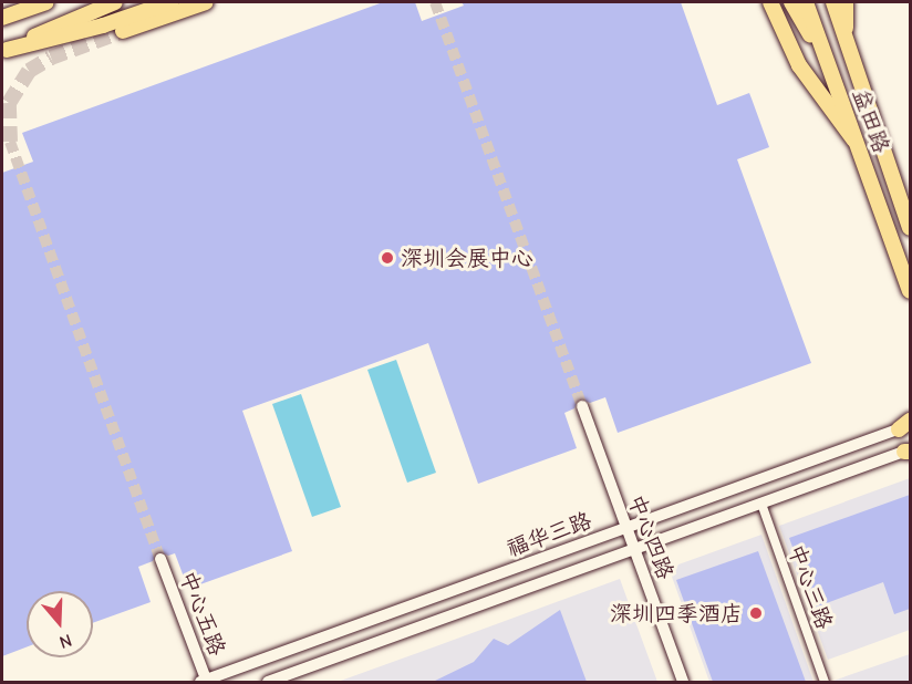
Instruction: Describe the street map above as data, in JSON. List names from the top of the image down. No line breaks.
{"streets":{"main road":["益田路"],"street":["福华三路","中心四路","中心三路","中心五路"]},"crossings":[["福华三路","中心四路"],["福华三路","中心三路"],["福华三路","中心五路"]],"places":["深圳会展中心","深圳四季酒店"],"north":"bottom"}
